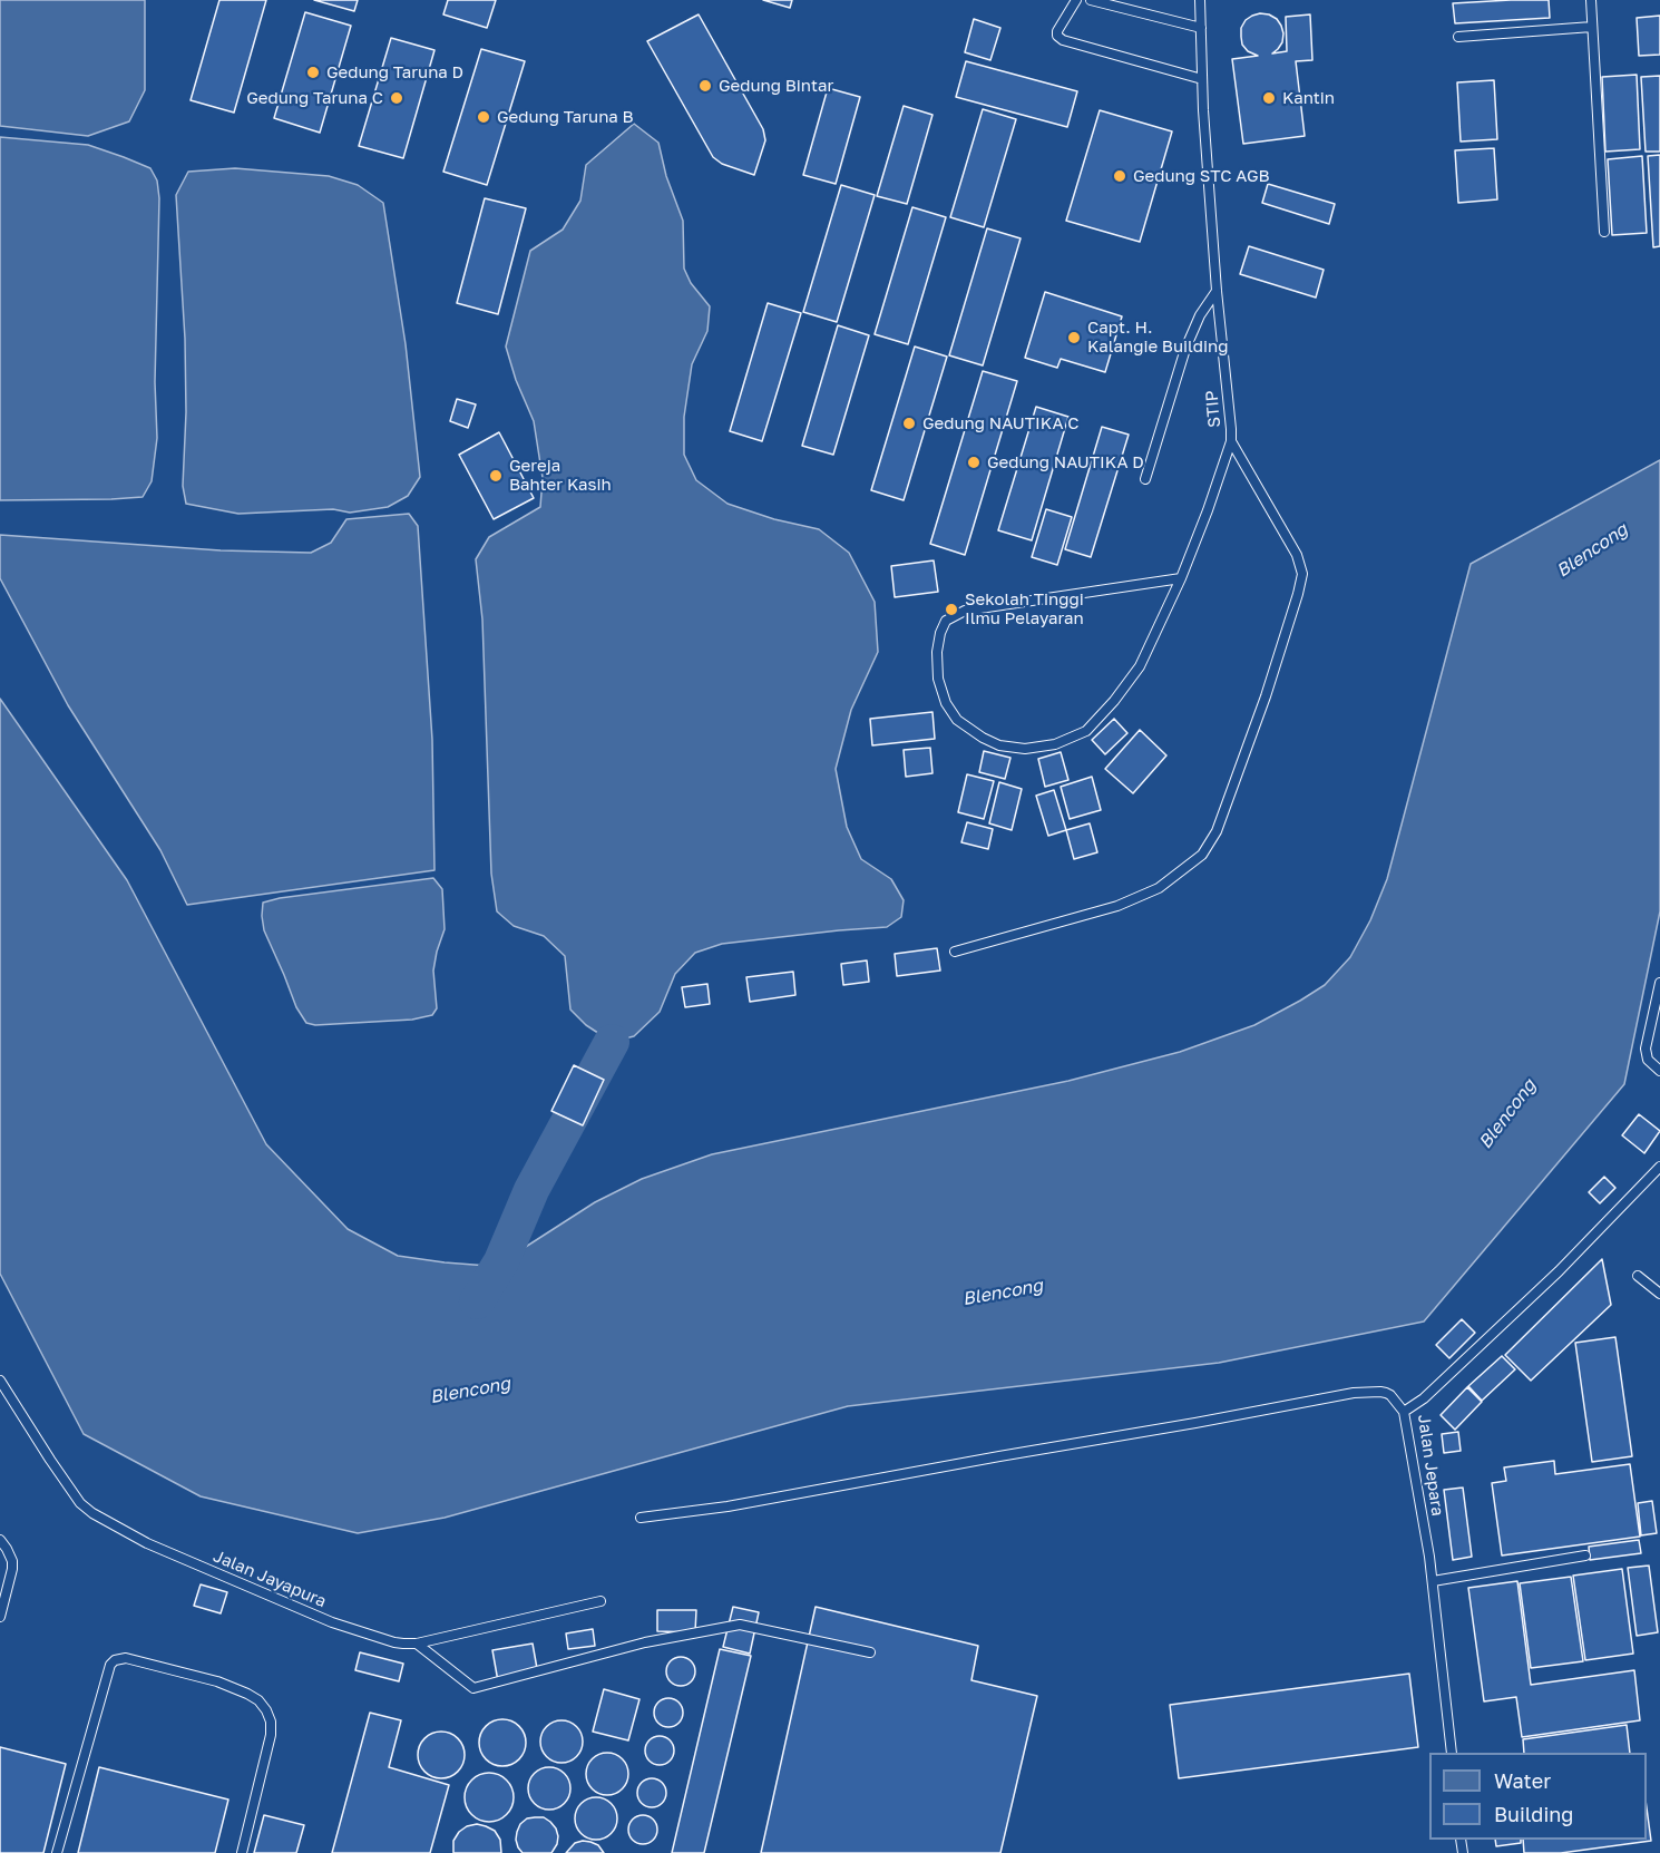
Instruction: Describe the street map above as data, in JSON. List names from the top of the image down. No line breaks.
{"streets":{"lane":["STIP","Jalan Jepara","Jalan Jayapura"]},"water":["Blencong"],"places":["Gedung Taruna D","Gedung Bintar","Gedung Taruna C","Kantin","Gedung Taruna B","Gedung STC AGB","Capt. H. Kalangie Building","Gedung NAUTIKA C","Gedung NAUTIKA D","Gereja Bahter Kasih","Sekolah Tinggi Ilmu Pelayaran"],"legend":["Water","Building"]}
